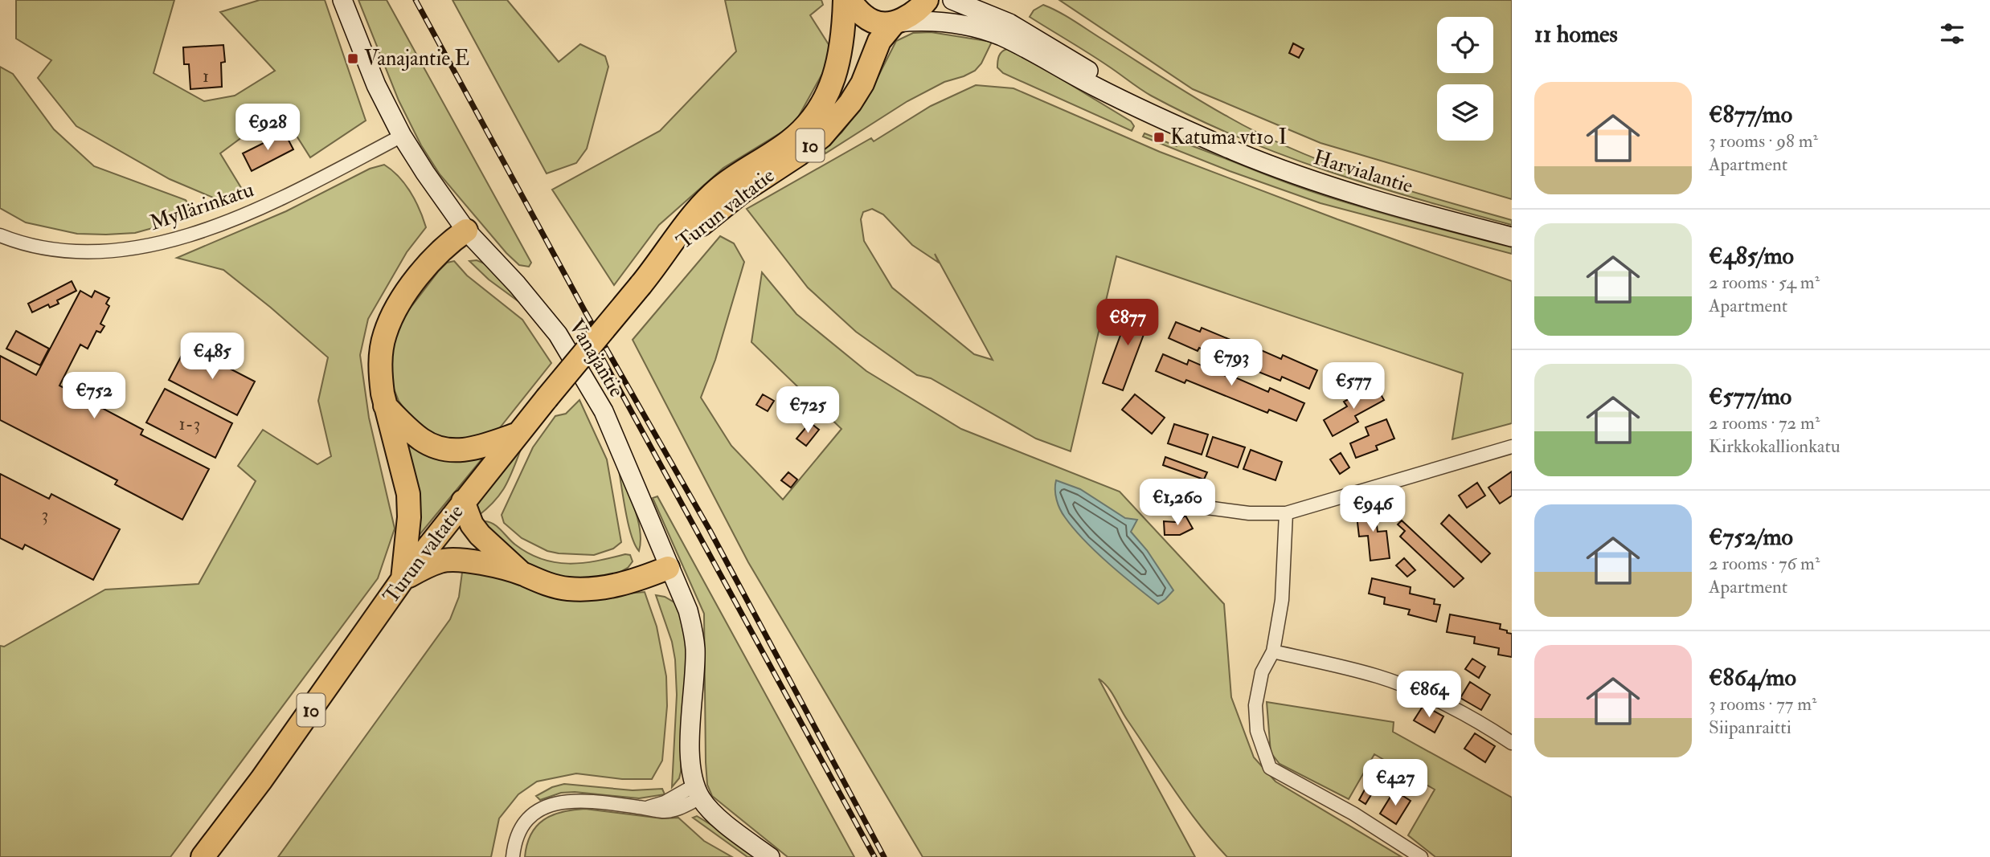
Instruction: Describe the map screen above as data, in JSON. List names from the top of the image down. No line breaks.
{"streets":{"highway":["10","Turun valtatie"],"street":["Harvialantie","Myllärinkatu","Vanajantie"]},"crossings":[["10","Harvialantie"],["10","Turun valtatie"],["Harvialantie","Turun valtatie"],["Myllärinkatu","Vanajantie"]],"places":{"transit":["Vanajantie E","Katuma vt10 I"]},"house_numbers":["1","1-3","3"],"page":{"heading":"11 homes","list":[{"name":"€877/mo","note":"3 rooms · 98 m² · Apartment"},{"name":"€485/mo","note":"2 rooms · 54 m² · Apartment"},{"name":"€577/mo","note":"2 rooms · 72 m² · Kirkkokallionkatu"},{"name":"€752/mo","note":"2 rooms · 76 m² · Apartment"},{"name":"€864/mo","note":"3 rooms · 77 m² · Siipanraitti"}],"price":["€928","€877","€485","€793","€577","€752","€725","€1,260","€946","€864","€427"]}}
